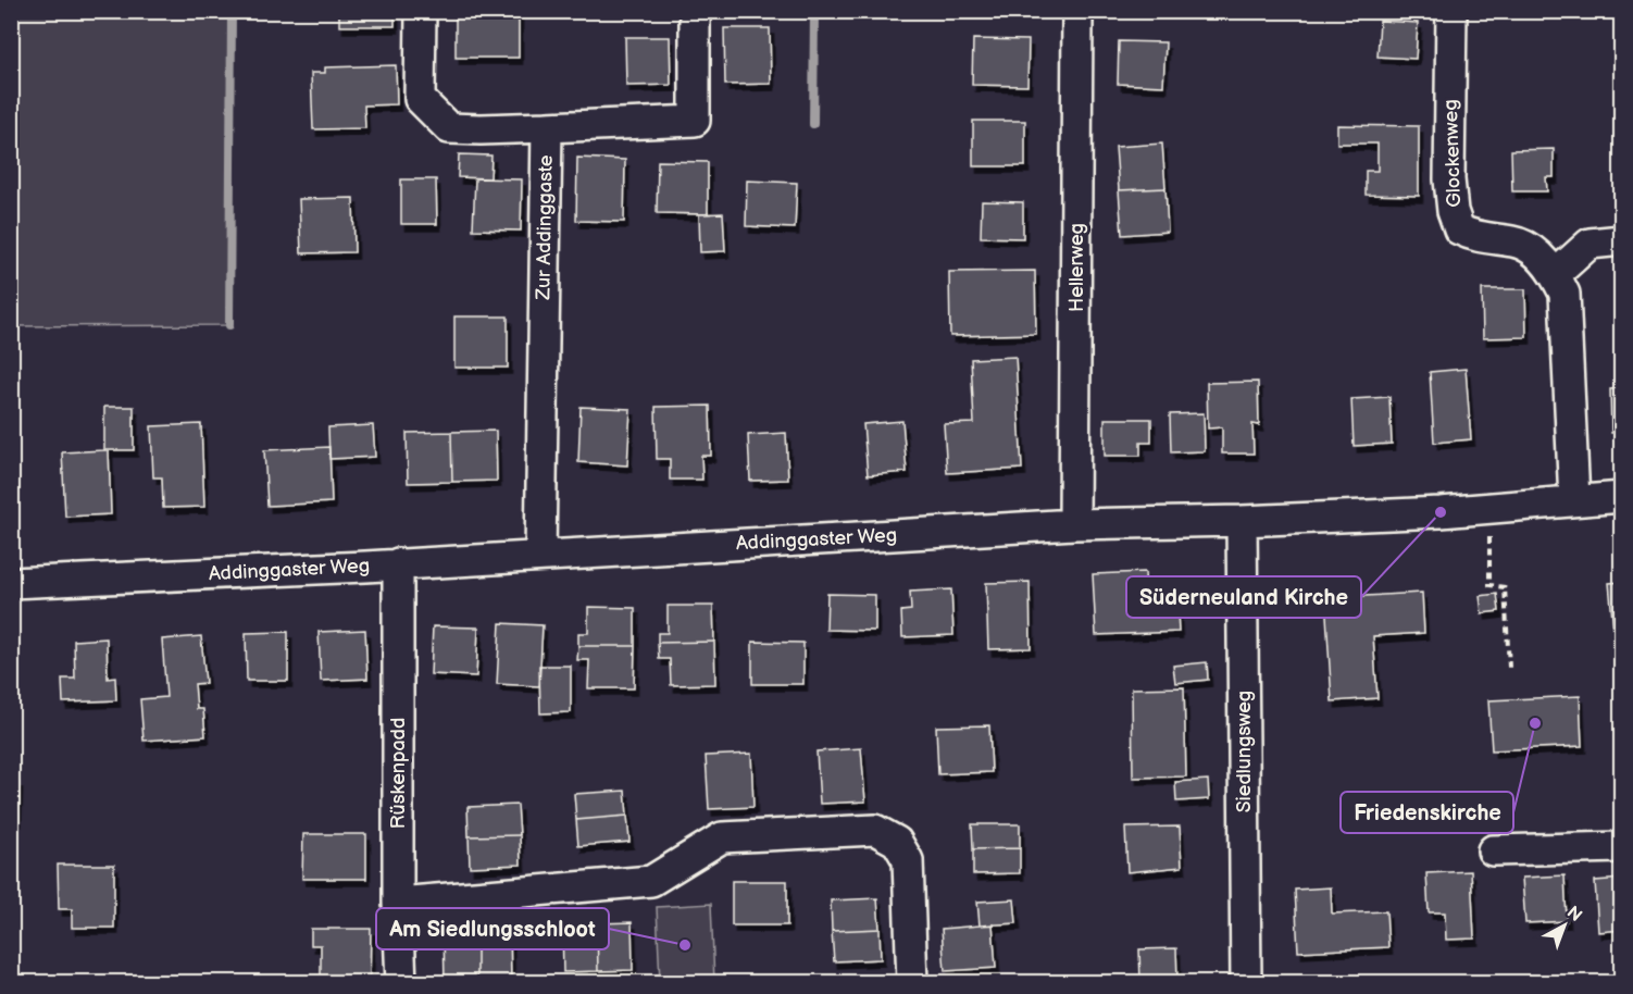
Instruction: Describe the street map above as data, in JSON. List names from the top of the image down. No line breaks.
{"streets":{"street":["Glockenweg","Zur Addinggaste","Hellerweg","Addinggaster Weg","Siedlungsweg","Rüskenpadd"]},"crossings":[["Glockenweg","Addinggaster Weg"],["Zur Addinggaste","Addinggaster Weg"],["Hellerweg","Addinggaster Weg"],["Addinggaster Weg","Siedlungsweg"],["Addinggaster Weg","Rüskenpadd"]],"places":["Süderneuland Kirche","Friedenskirche","Am Siedlungsschloot"],"north":"top right"}
